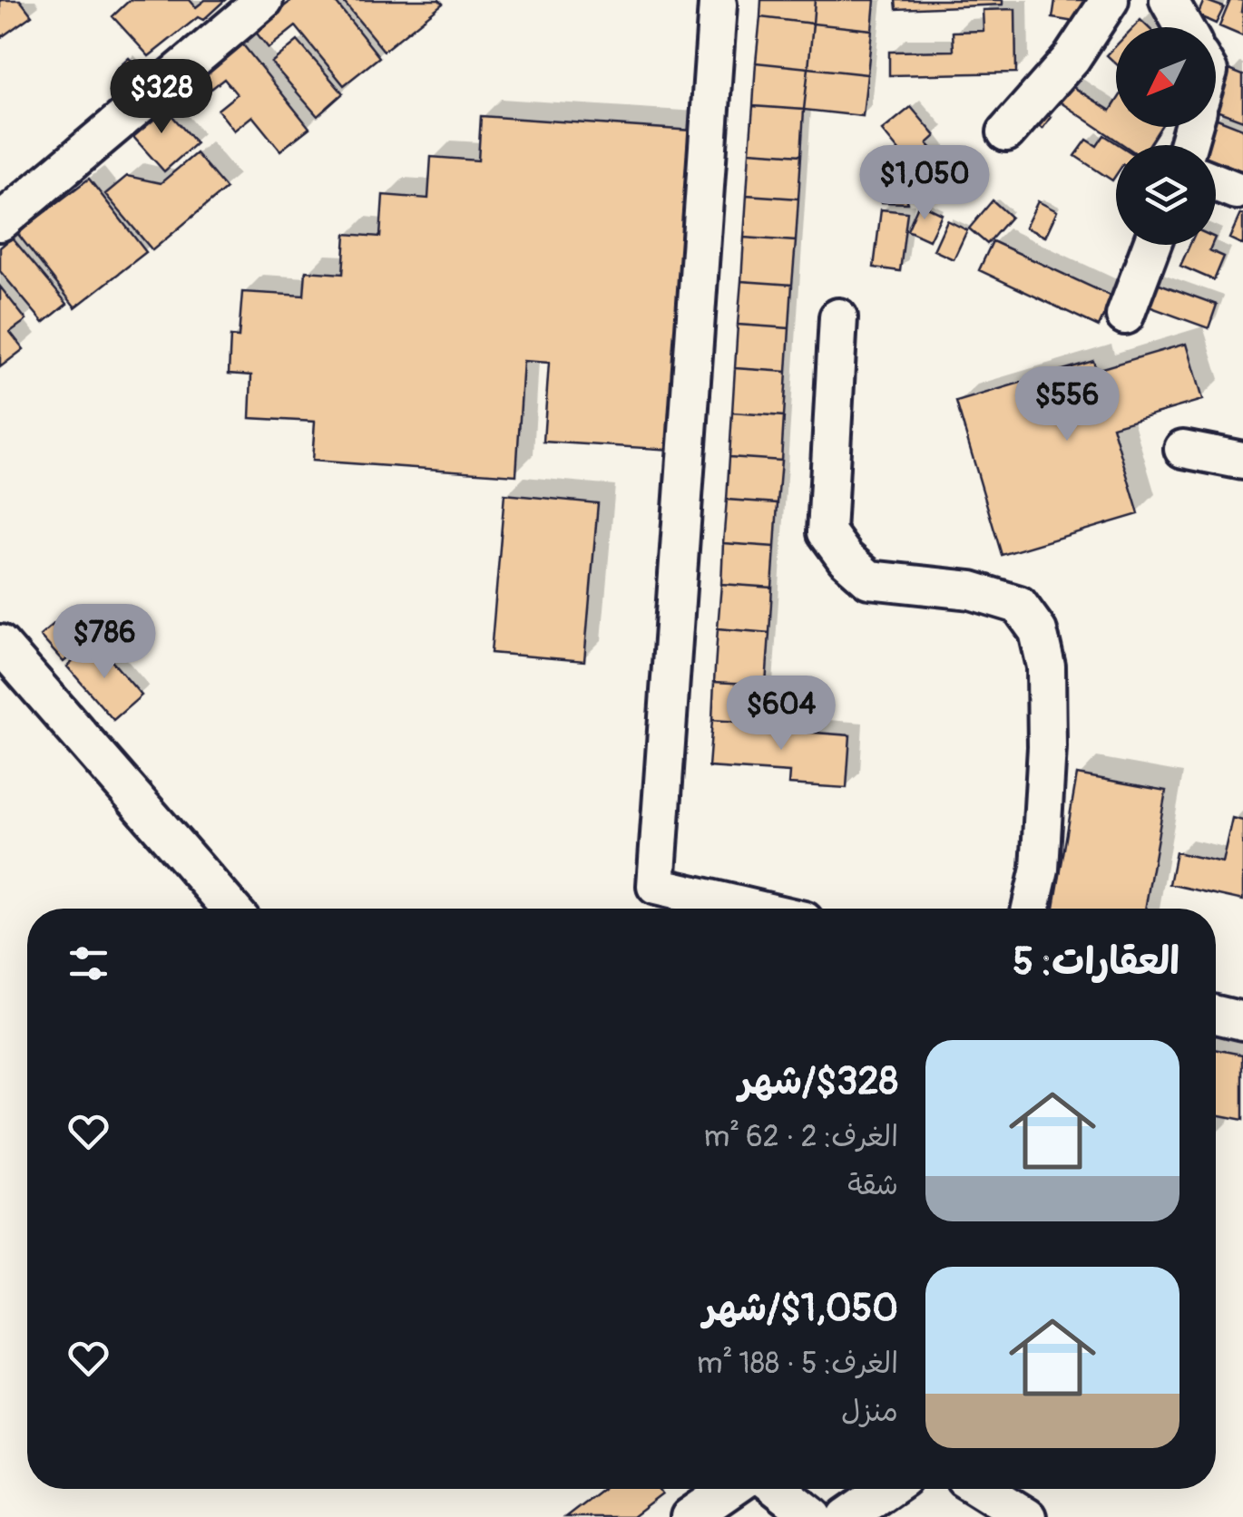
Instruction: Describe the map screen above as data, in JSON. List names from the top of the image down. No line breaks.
{"north":"bottom left","page":{"price":["$328","$1,050","$556","$786","$604"],"heading":"العقارات: 5","list":[{"name":"$328/شهر","note":"الغرف: 2 · 62 m² · شقة"},{"name":"$1,050/شهر","note":"الغرف: 5 · 188 m² · منزل"}]}}
